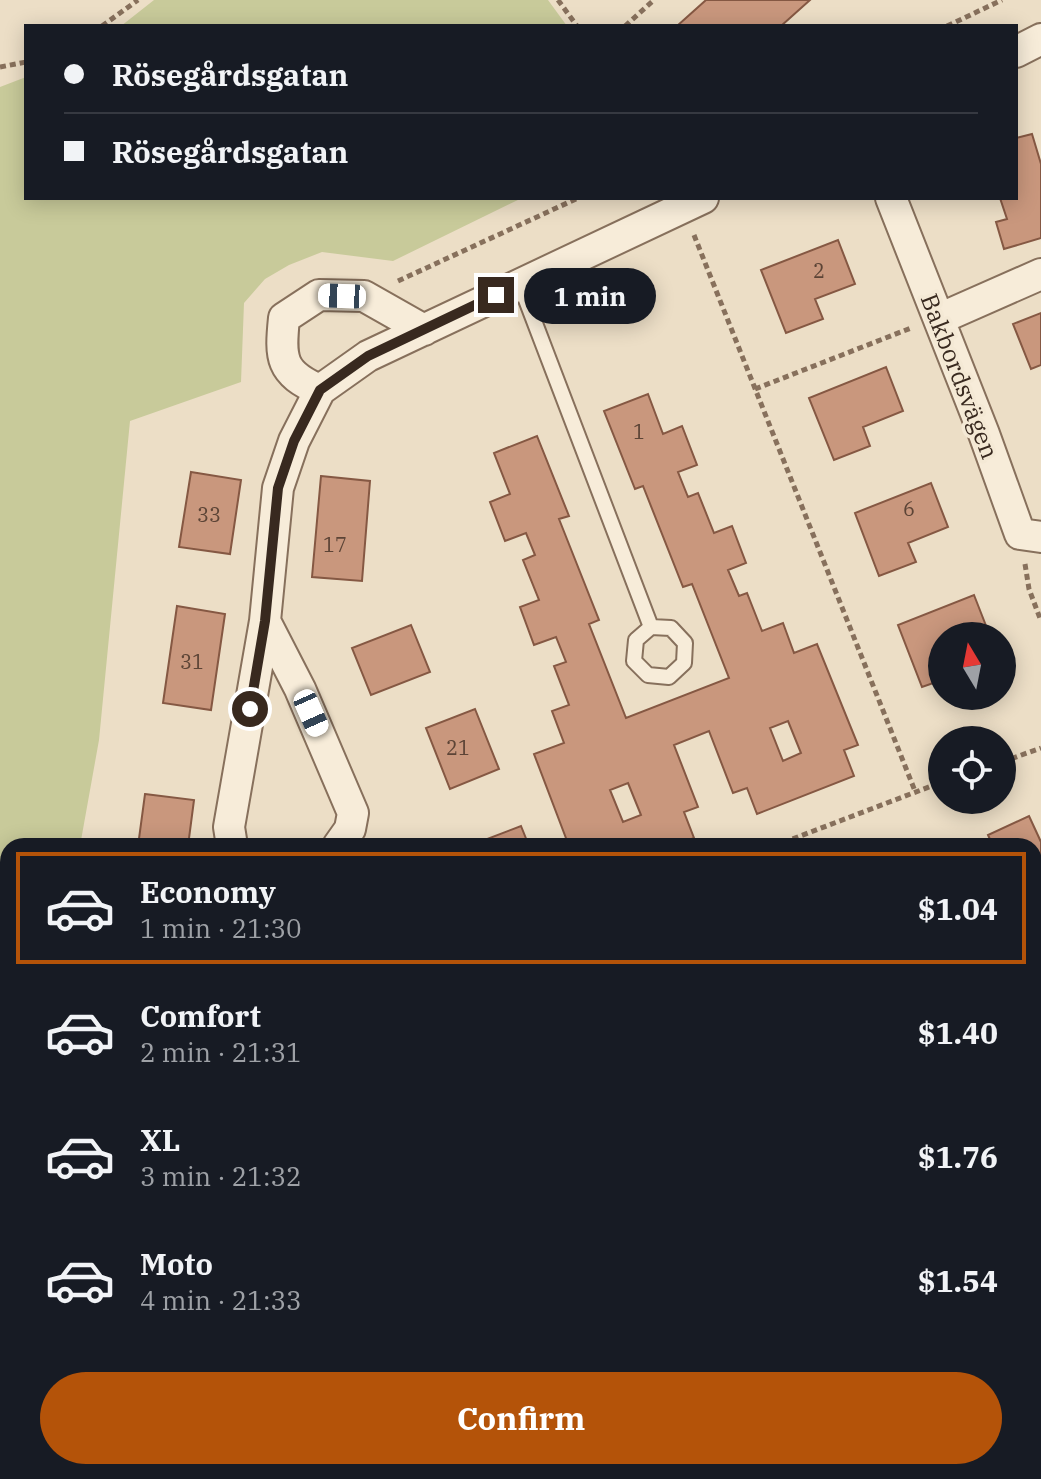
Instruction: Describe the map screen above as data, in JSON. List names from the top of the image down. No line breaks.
{"streets":{"street":["Bakbordsvägen"]},"house_numbers":["2","1","6","33","17","31","21"],"north":"top","page":{"banner":["Rösegårdsgatan","Rösegårdsgatan"],"bubble":"1 min","list":[{"name":"Economy","note":"1 min · 21:30","value":"$1.04"},{"name":"Comfort","note":"2 min · 21:31","value":"$1.40"},{"name":"XL","note":"3 min · 21:32","value":"$1.76"},{"name":"Moto","note":"4 min · 21:33","value":"$1.54"}],"buttons":"Confirm"}}
